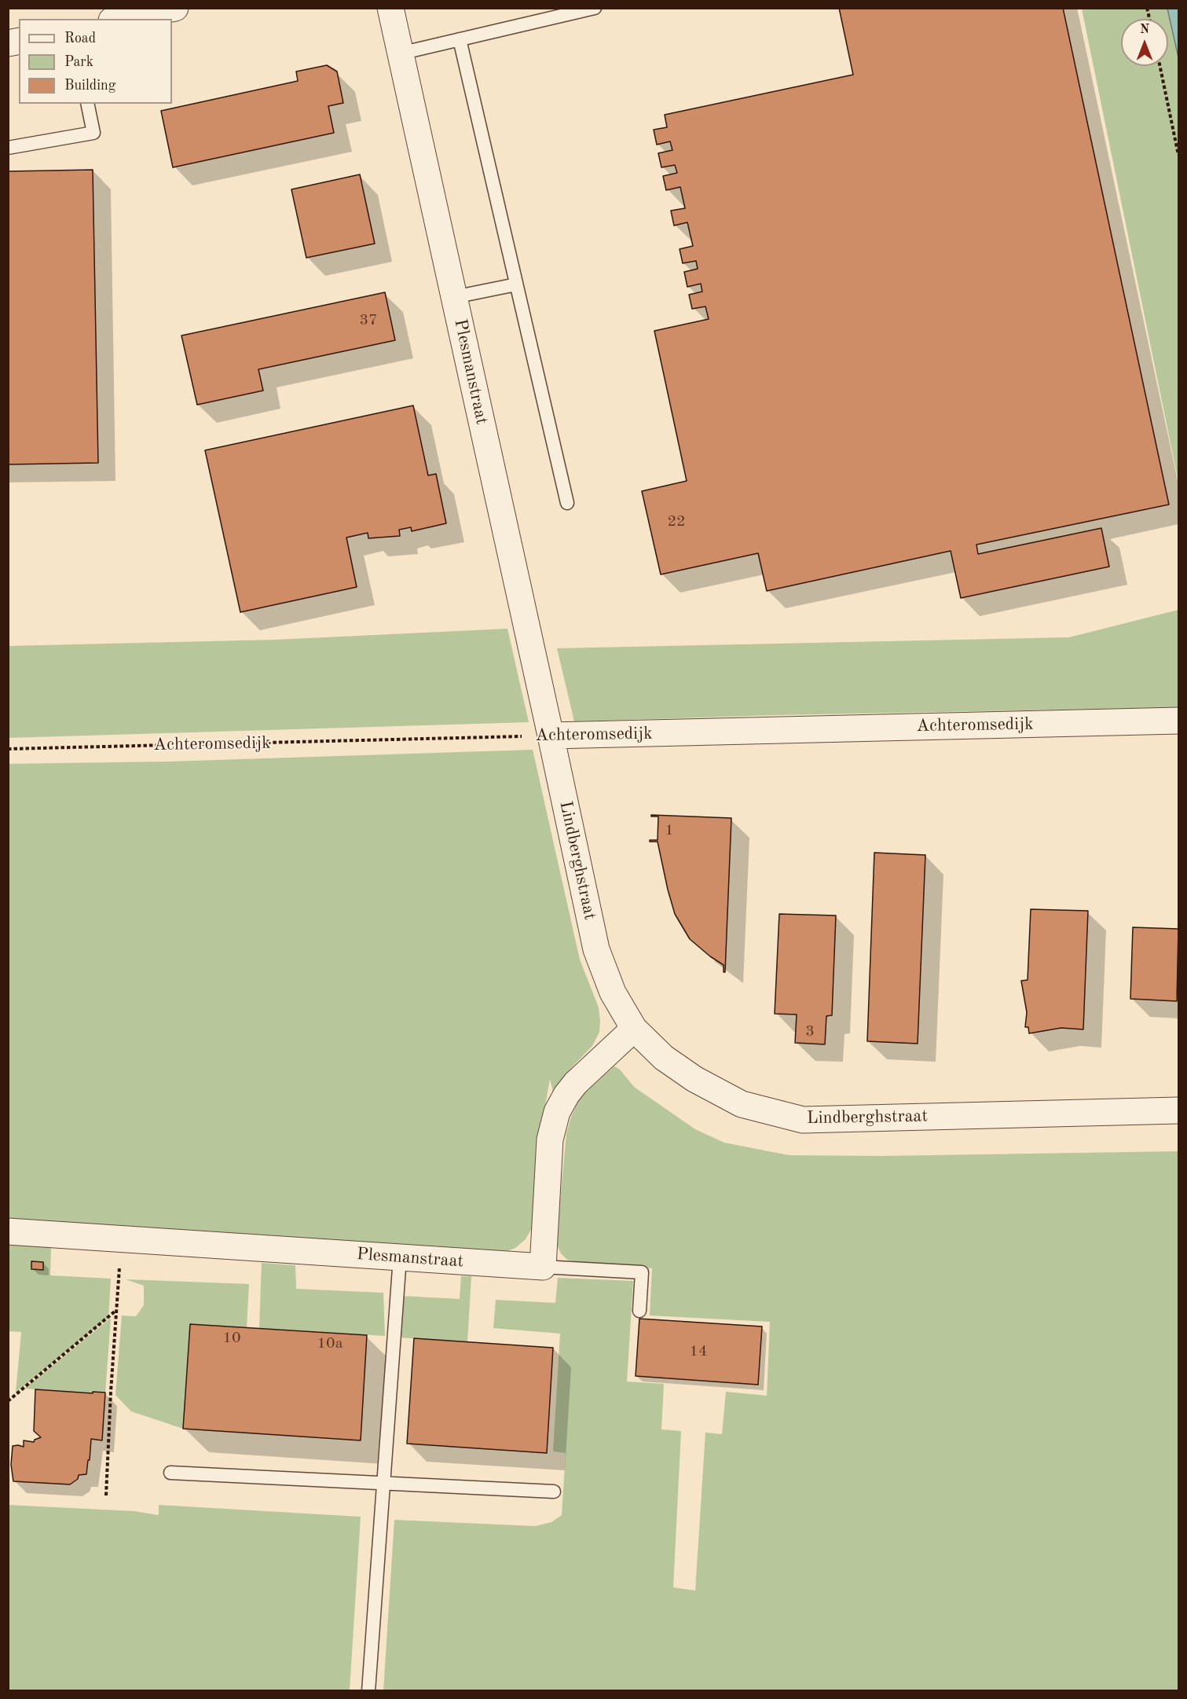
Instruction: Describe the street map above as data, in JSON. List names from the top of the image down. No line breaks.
{"streets":{"street":["Plesmanstraat","Achteromsedijk","Lindberghstraat"]},"crossings":[["Plesmanstraat","Achteromsedijk"],["Plesmanstraat","Lindberghstraat"],["Achteromsedijk","Lindberghstraat"]],"house_numbers":["37","22","1","3","10","10a","14"],"legend":["Road","Park","Building"],"north":"top"}
